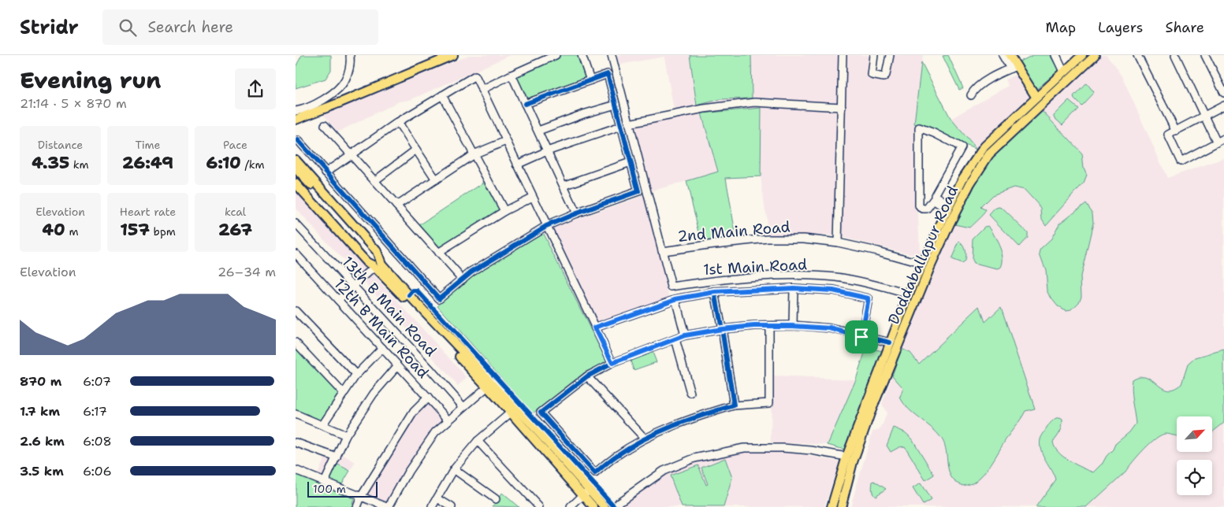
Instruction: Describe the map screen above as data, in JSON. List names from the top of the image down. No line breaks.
{"streets":{"main road":["Doddaballapur Road"],"street":["2nd Main Road","1st Main Road","13th B Main Road","12th B Main Road"]},"crossings":[["2nd Main Road","Doddaballapur Road"],["2nd Main Road","1st Main Road"],["Doddaballapur Road","1st Main Road"]],"scale_bar":"100 m","north":"top right","page":{"header":"Stridr","search":"Search here","nav":["Map","Layers","Share"],"heading":["Evening run","21:14 · 5 × 870 m"],"stats":[["Distance","4.35 km"],["Time","26:49"],["Pace","6:10 /km"],["Elevation","40 m"],["Heart rate","157 bpm"],["kcal","267"]],"chart":["Elevation","26–34 m"],"list":[{"name":"870 m","note":"6:07"},{"name":"1.7 km","note":"6:17"},{"name":"2.6 km","note":"6:08"},{"name":"3.5 km","note":"6:06"}],"scale":"100 m"}}
